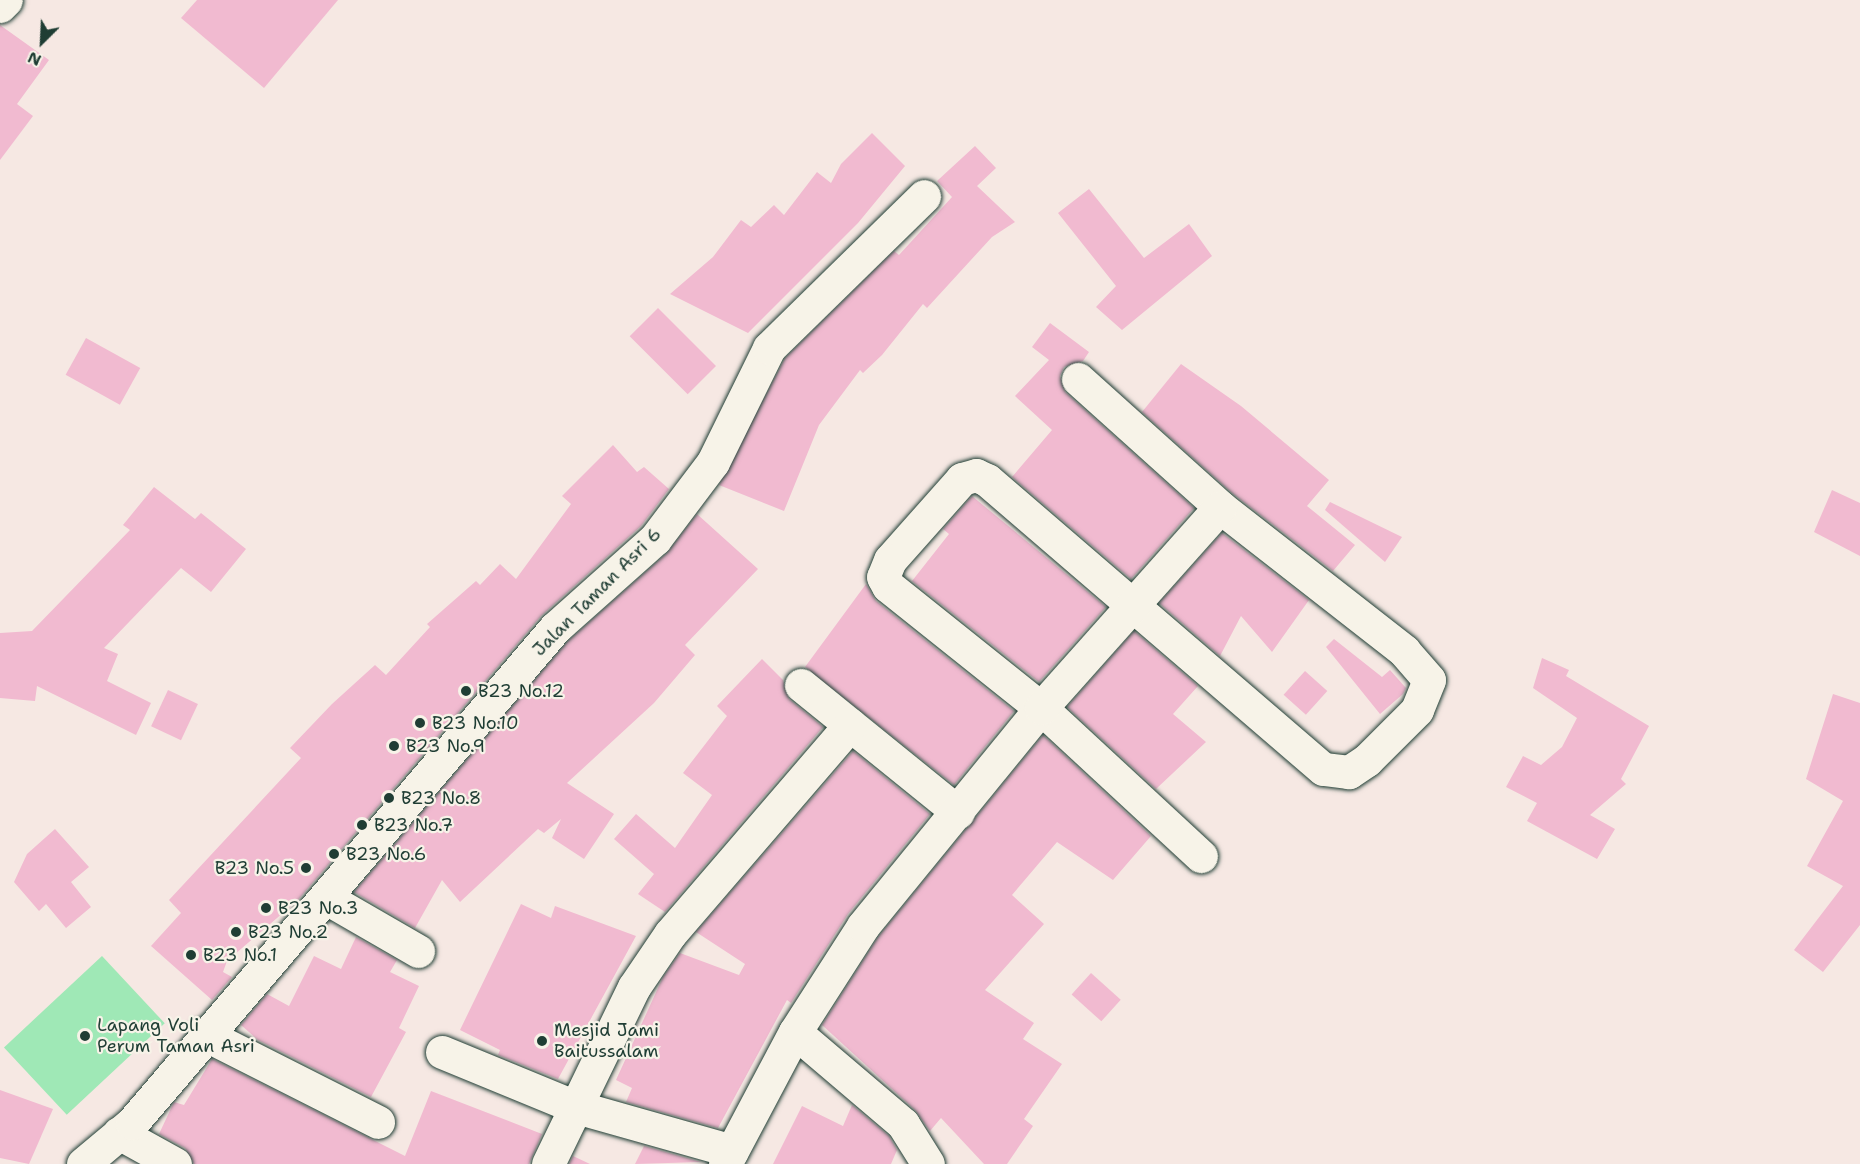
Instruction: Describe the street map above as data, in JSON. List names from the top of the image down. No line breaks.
{"streets":{"street":["Jalan Taman Asri 6"]},"places":["B23 No.12","B23 No.10","B23 No.9","B23 No.8","B23 No.7","B23 No.6","B23 No.5","B23 No.3","B23 No.2","B23 No.1","Lapang Voli Perum Taman Asri","Mesjid Jami Baitussalam"],"north":"bottom left"}
